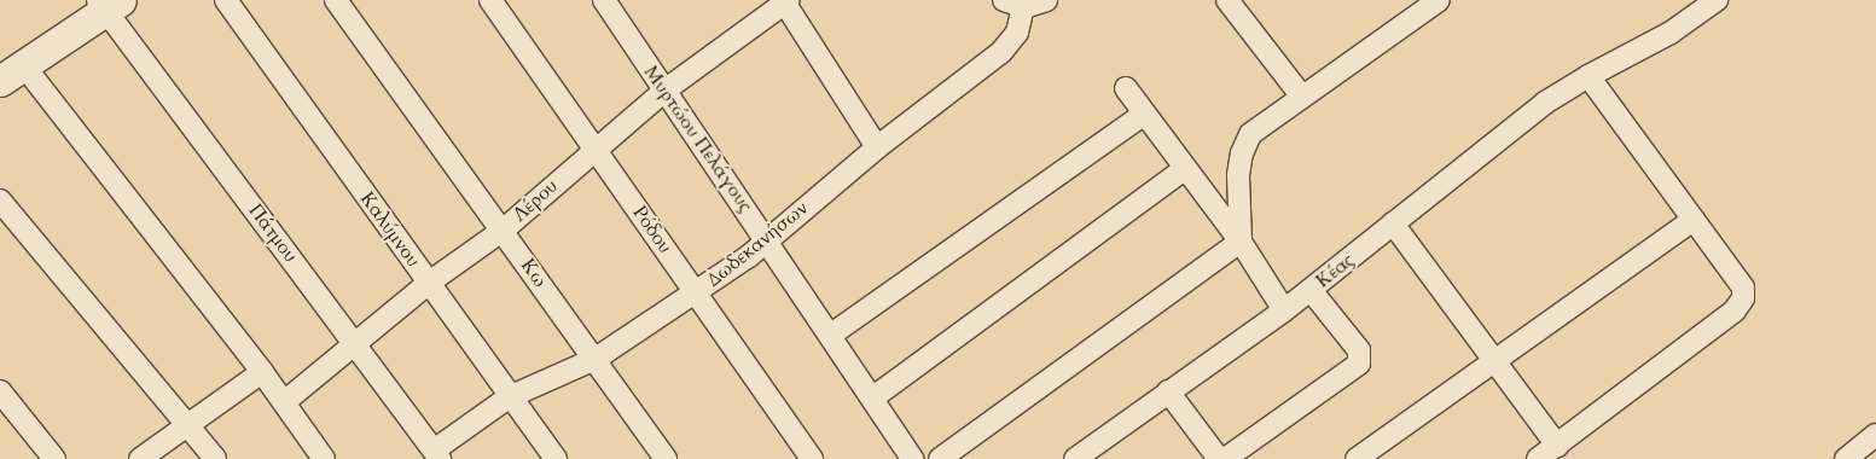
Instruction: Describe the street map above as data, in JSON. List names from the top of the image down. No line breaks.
{"streets":{"street":["Μυρτώου Πελάγους","Λέρου","Καλύμνου","Ρόδου","Πάτμου","Δωδεκανήσων","Κέας","Κω"]},"crossings":[["Μυρτώου Πελάγους","Λέρου"],["Μυρτώου Πελάγους","Δωδεκανήσων"],["Λέρου","Καλύμνου"],["Λέρου","Ρόδου"],["Λέρου","Πάτμου"],["Λέρου","Κω"],["Καλύμνου","Δωδεκανήσων"],["Ρόδου","Δωδεκανήσων"],["Πάτμου","Δωδεκανήσων"],["Δωδεκανήσων","Κω"]]}
